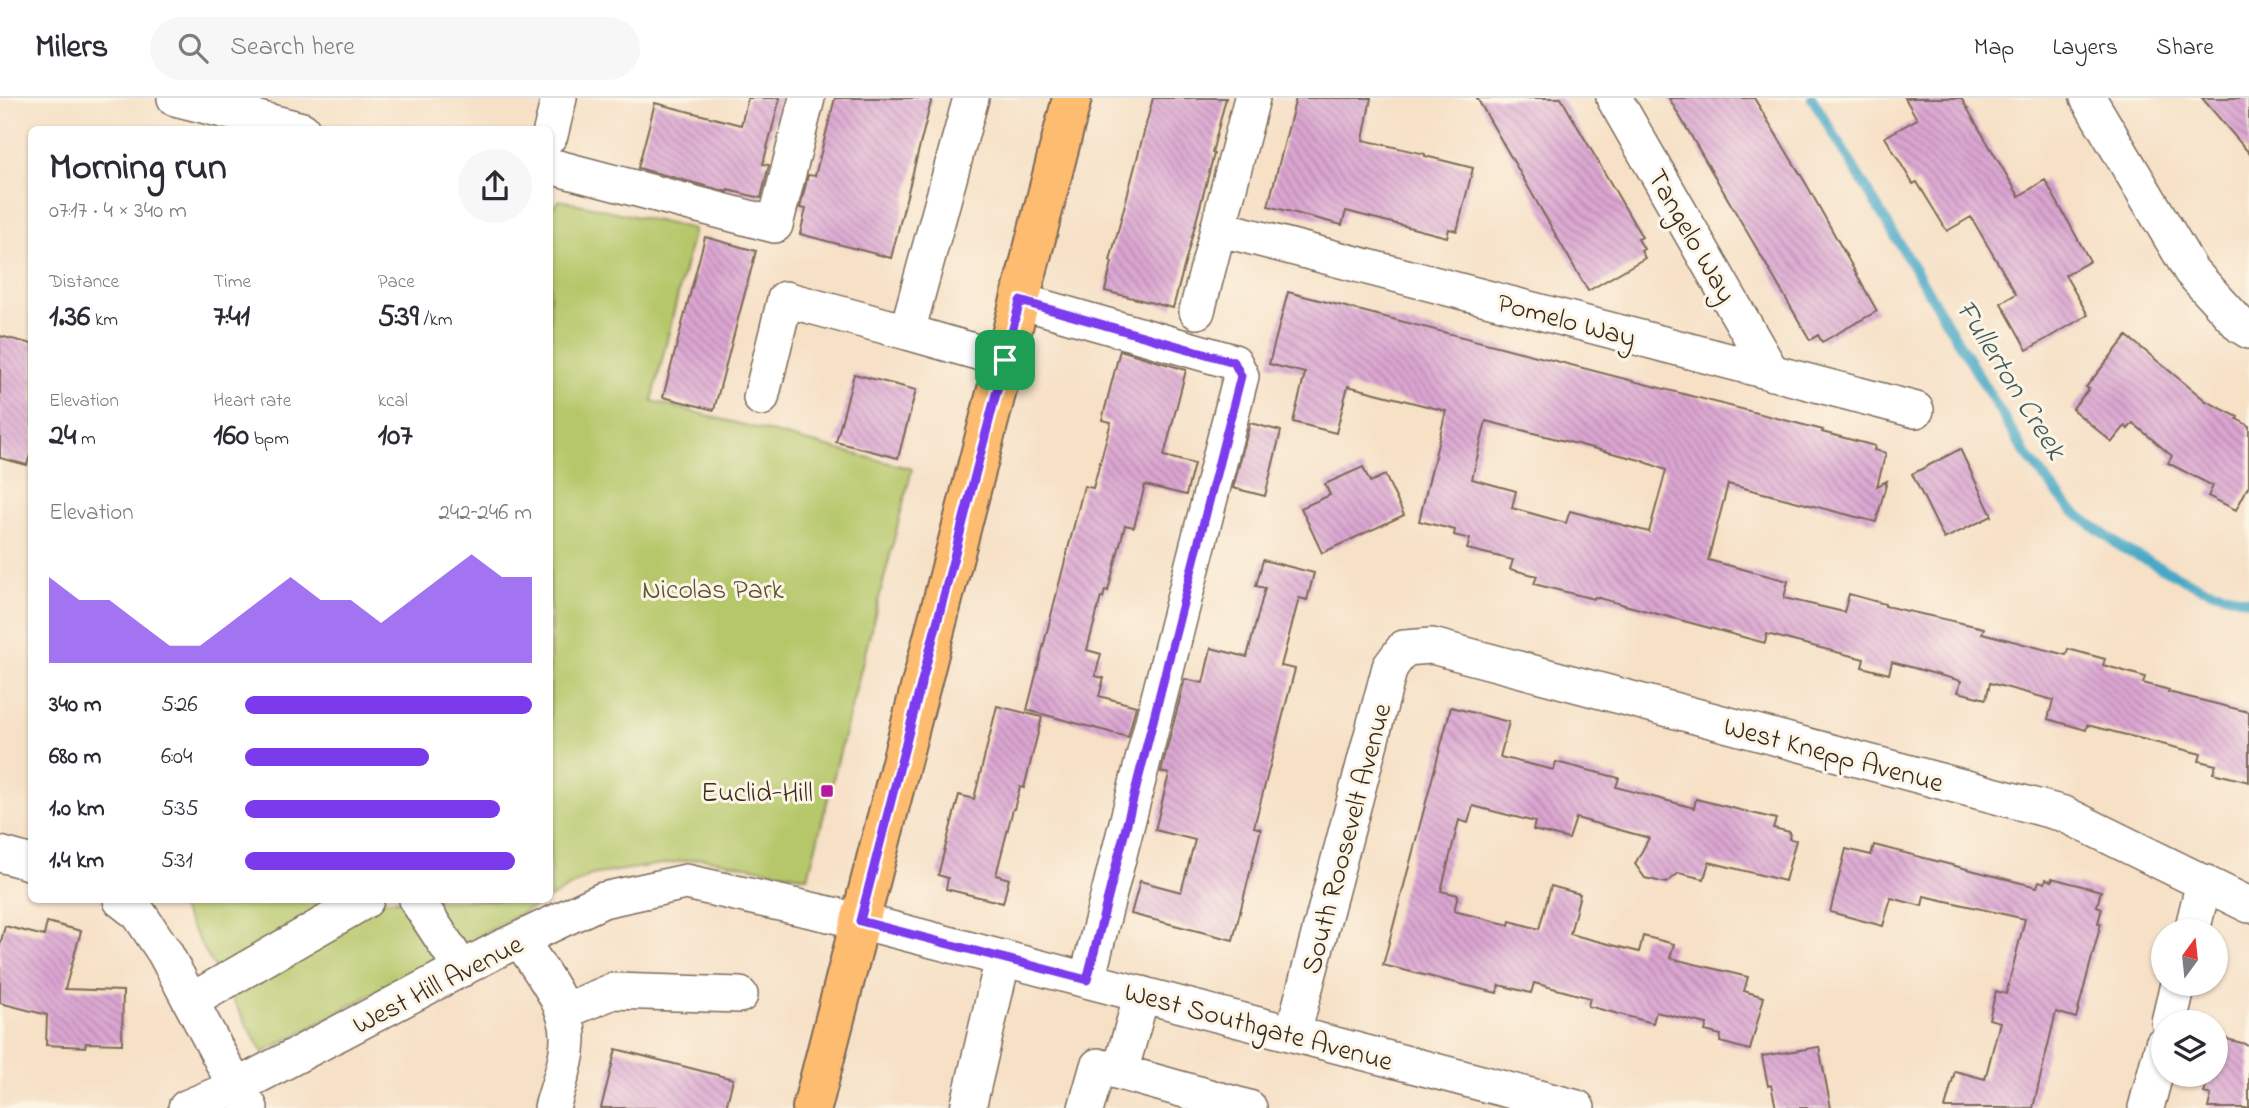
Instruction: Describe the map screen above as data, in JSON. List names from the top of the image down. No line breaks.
{"streets":{"street":["Tangelo Way","Pomelo Way","West Knepp Avenue","South Roosevelt Avenue","West Hill Avenue","West Southgate Avenue"]},"crossings":[["Tangelo Way","Pomelo Way"],["West Knepp Avenue","South Roosevelt Avenue"],["South Roosevelt Avenue","West Southgate Avenue"],["West Hill Avenue","West Southgate Avenue"]],"water":["Fullerton Creek"],"parks":["Nicolas Park"],"places":{"transit":["Euclid-Hill"]},"north":"top","page":{"header":"Milers","search":"Search here","nav":["Map","Layers","Share"],"heading":["Morning run","07:17 · 4 × 340 m"],"stats":[["Distance","1.36 km"],["Time","7:41"],["Pace","5:39 /km"],["Elevation","24 m"],["Heart rate","160 bpm"],["kcal","107"]],"chart":["Elevation","242–246 m"],"list":[{"name":"340 m","note":"5:26"},{"name":"680 m","note":"6:04"},{"name":"1.0 km","note":"5:35"},{"name":"1.4 km","note":"5:31"}]}}
